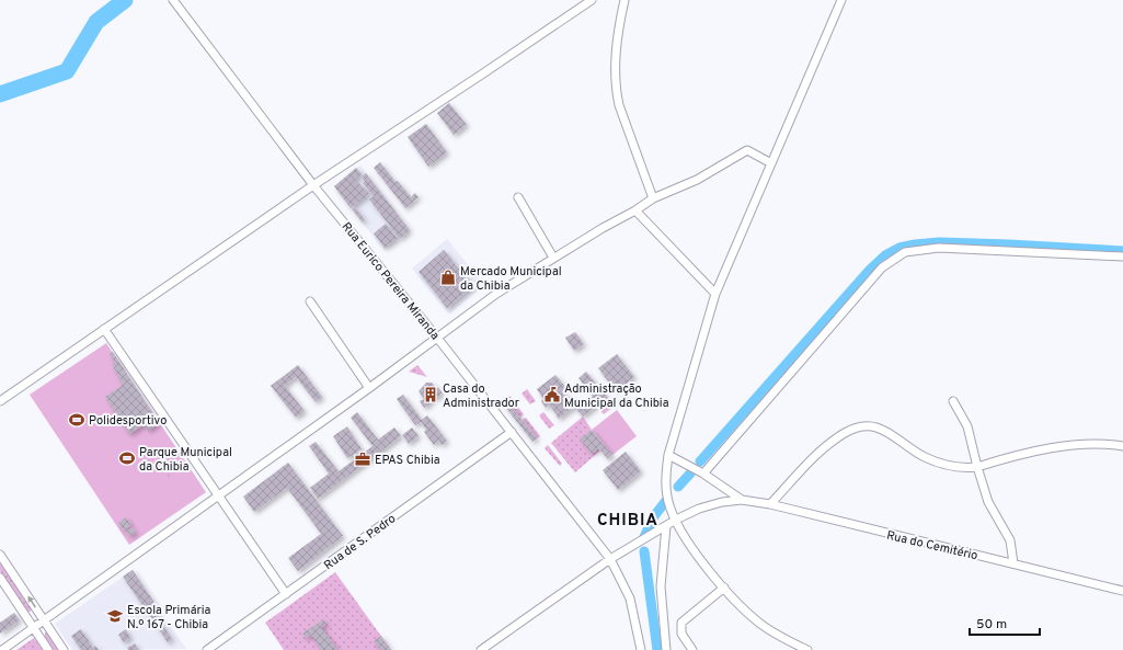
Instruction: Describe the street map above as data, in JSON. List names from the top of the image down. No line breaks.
{"streets":{"street":["Rua Eurico Pereira Miranda","Rua de S. Pedro","Rua do Cemitério"]},"crossings":[["Rua Eurico Pereira Miranda","Rua de S. Pedro"]],"districts":["CHIBIA"],"places":{"shop":["Mercado Municipal da Chibia"],"building":["Casa do Administrador"],"public building":["Administração Municipal da Chibia"],"sports":["Polidesportivo","Parque Municipal da Chibia"],"office":["EPAS Chibia"],"school or university":["Escola Primária N.º 167 - Chibia"]},"scale_bar":"50 m"}
